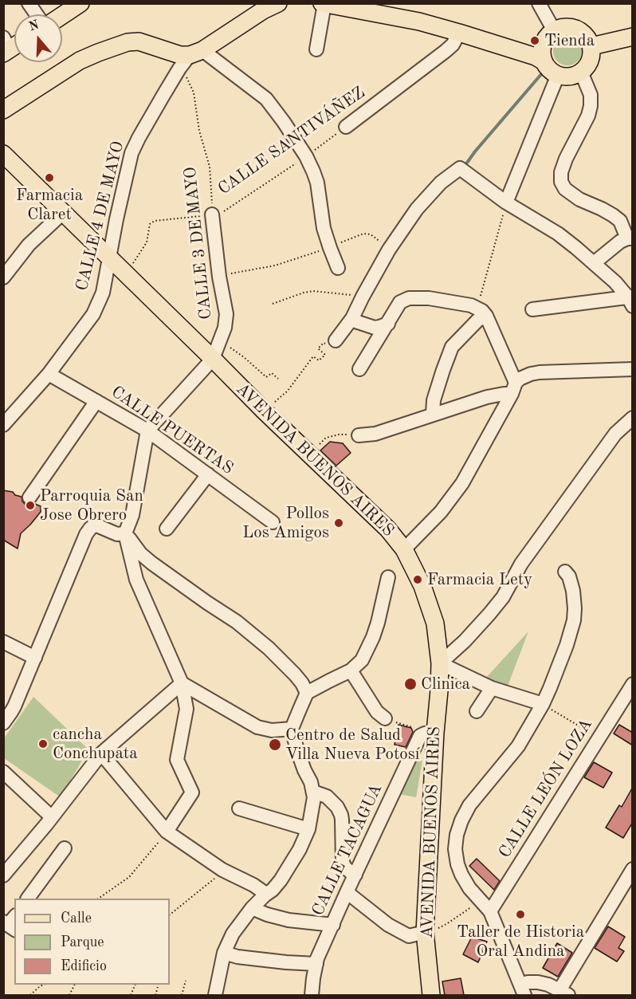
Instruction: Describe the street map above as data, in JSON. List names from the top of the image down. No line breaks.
{"streets":{"main road":["AVENIDA BUENOS AIRES"],"street":["CALLE SANTIVÁÑEZ","CALLE 4 DE MAYO","CALLE 3 DE MAYO","CALLE PUERTAS","CALLE LEÓN LOZA","CALLE TACAGUA"]},"crossings":[["CALLE SANTIVÁÑEZ","CALLE 3 DE MAYO"],["CALLE SANTIVÁÑEZ","AVENIDA BUENOS AIRES"],["CALLE 4 DE MAYO","CALLE 3 DE MAYO"],["CALLE 4 DE MAYO","CALLE PUERTAS"],["CALLE 4 DE MAYO","AVENIDA BUENOS AIRES"],["CALLE 3 DE MAYO","CALLE PUERTAS"],["CALLE 3 DE MAYO","AVENIDA BUENOS AIRES"],["AVENIDA BUENOS AIRES","CALLE TACAGUA"]],"places":["Tienda","Farmacia Claret","Parroquia San Jose Obrero","Pollos Los Amigos","Farmacia Lety","Clinica","cancha Conchupata","Centro de Salud Villa Nueva Potosí","Taller de Historia Oral Andina"],"legend":["Calle","Parque","Edificio"],"north":"top"}
